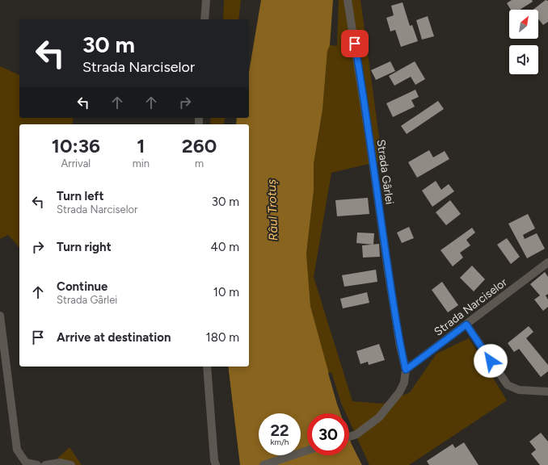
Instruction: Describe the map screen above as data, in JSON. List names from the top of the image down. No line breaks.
{"streets":{"street":["Strada Gârlei","Strada Narciselor"]},"crossings":[["Strada Gârlei","Strada Narciselor"]],"water":["Râul Trotuș"],"north":"top right","page":{"turn":["30 m","Strada Narciselor"],"eta":["10:36","Arrival","1","min","260","m"],"list":[{"name":"Turn left","note":"Strada Narciselor","value":"30 m"},{"name":"Turn right","value":"40 m"},{"name":"Continue","note":"Strada Gârlei","value":"10 m"},{"name":"Arrive at destination","value":"180 m"}],"speed":"22 km/h","limit":"30"}}
